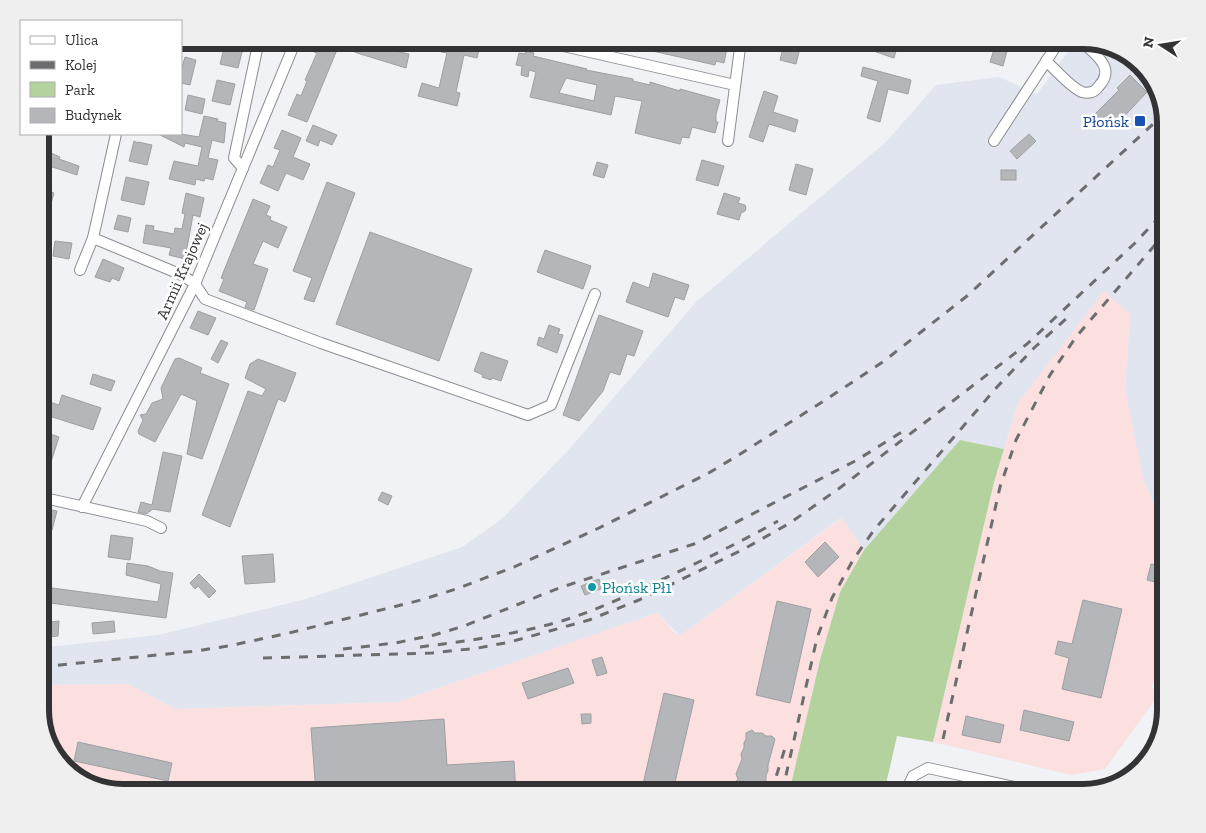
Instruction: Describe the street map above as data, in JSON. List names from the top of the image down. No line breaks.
{"streets":{"street":["Armii Krajowej"]},"places":{"transit":["Płońsk"],"other":["Płońsk Pł1"]},"legend":["Ulica","Kolej","Park","Budynek"],"north":"left"}
